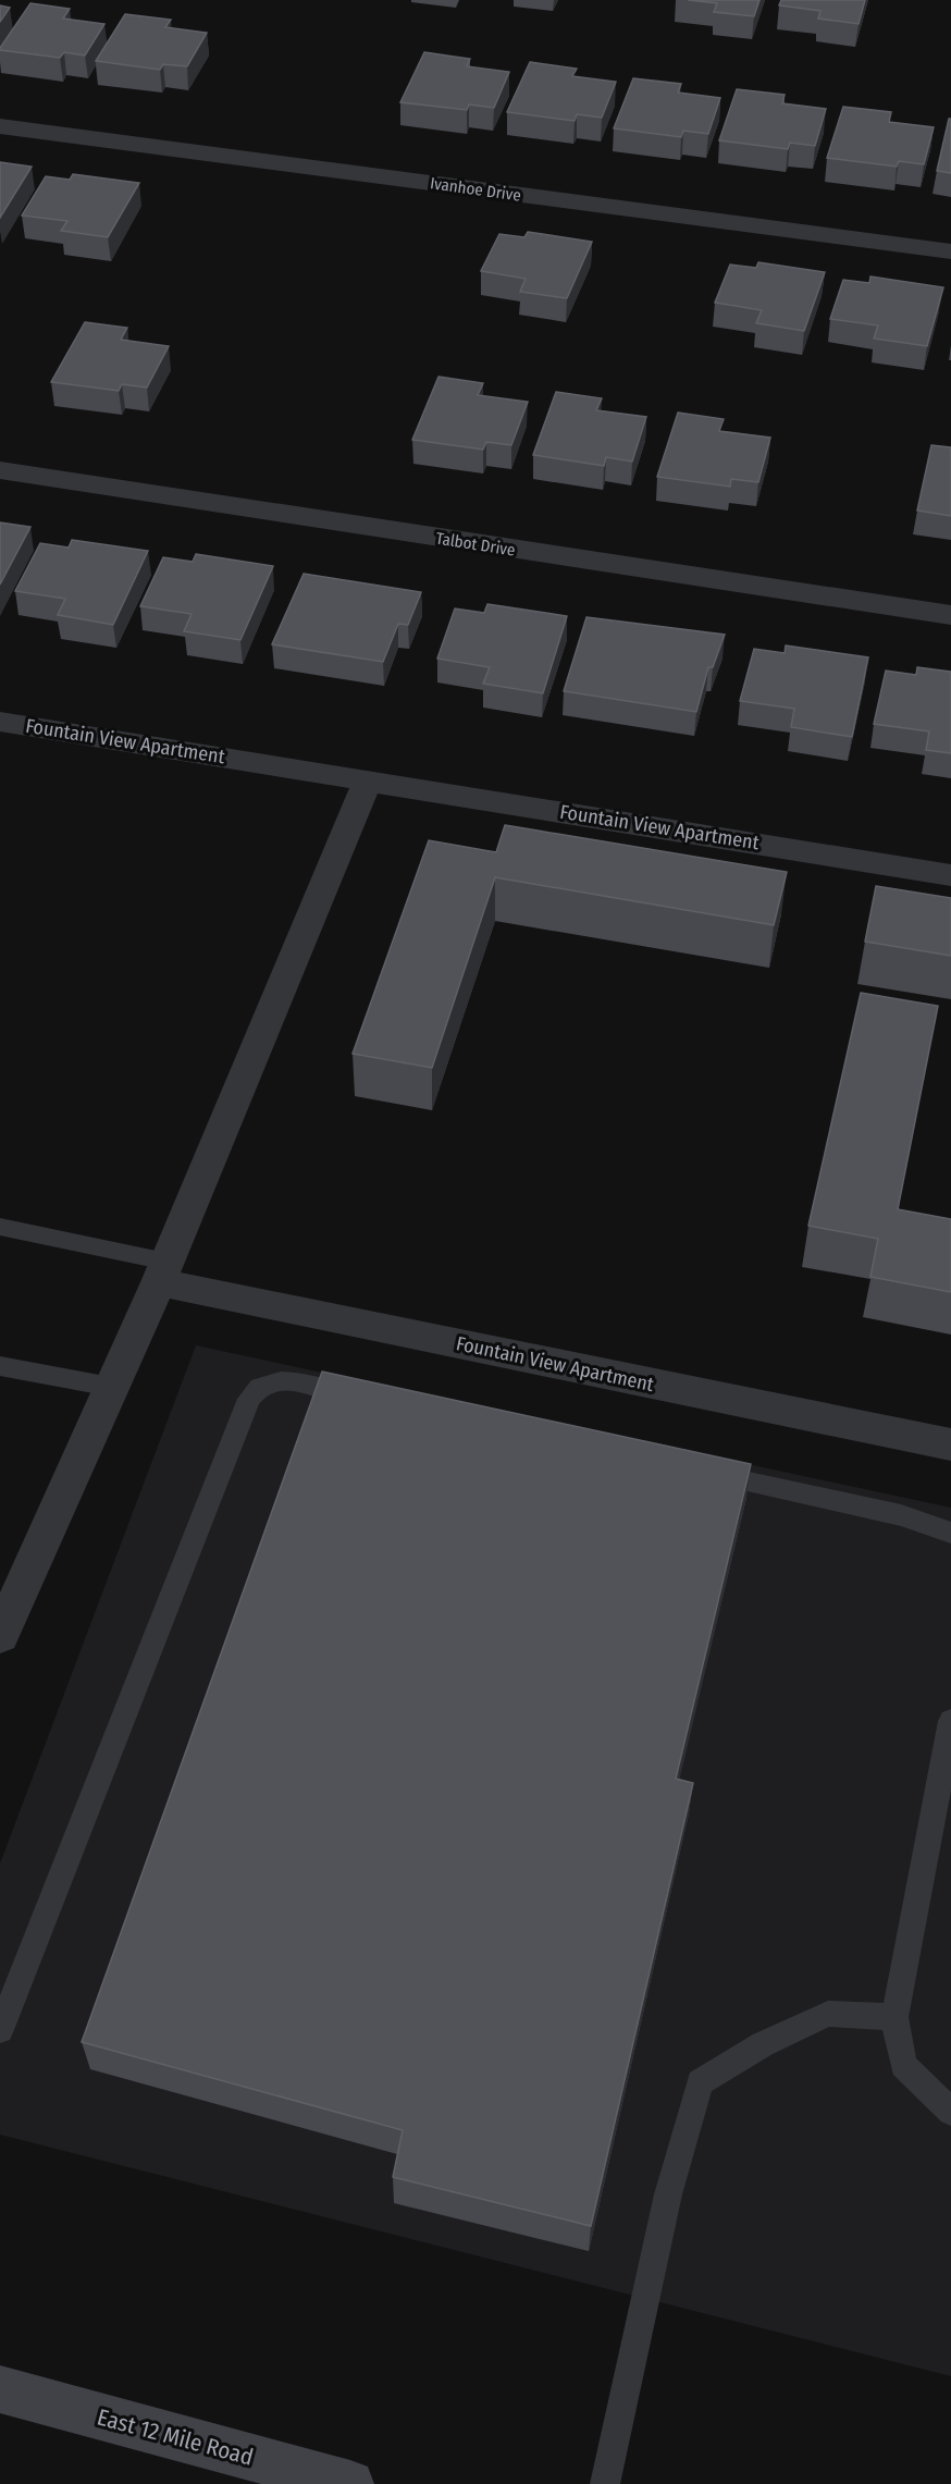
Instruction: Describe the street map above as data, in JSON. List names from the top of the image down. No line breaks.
{"streets":{"main road":["East 12 Mile Road"],"street":["Ivanhoe Drive","Talbot Drive","Fountain View Apartment"]}}
